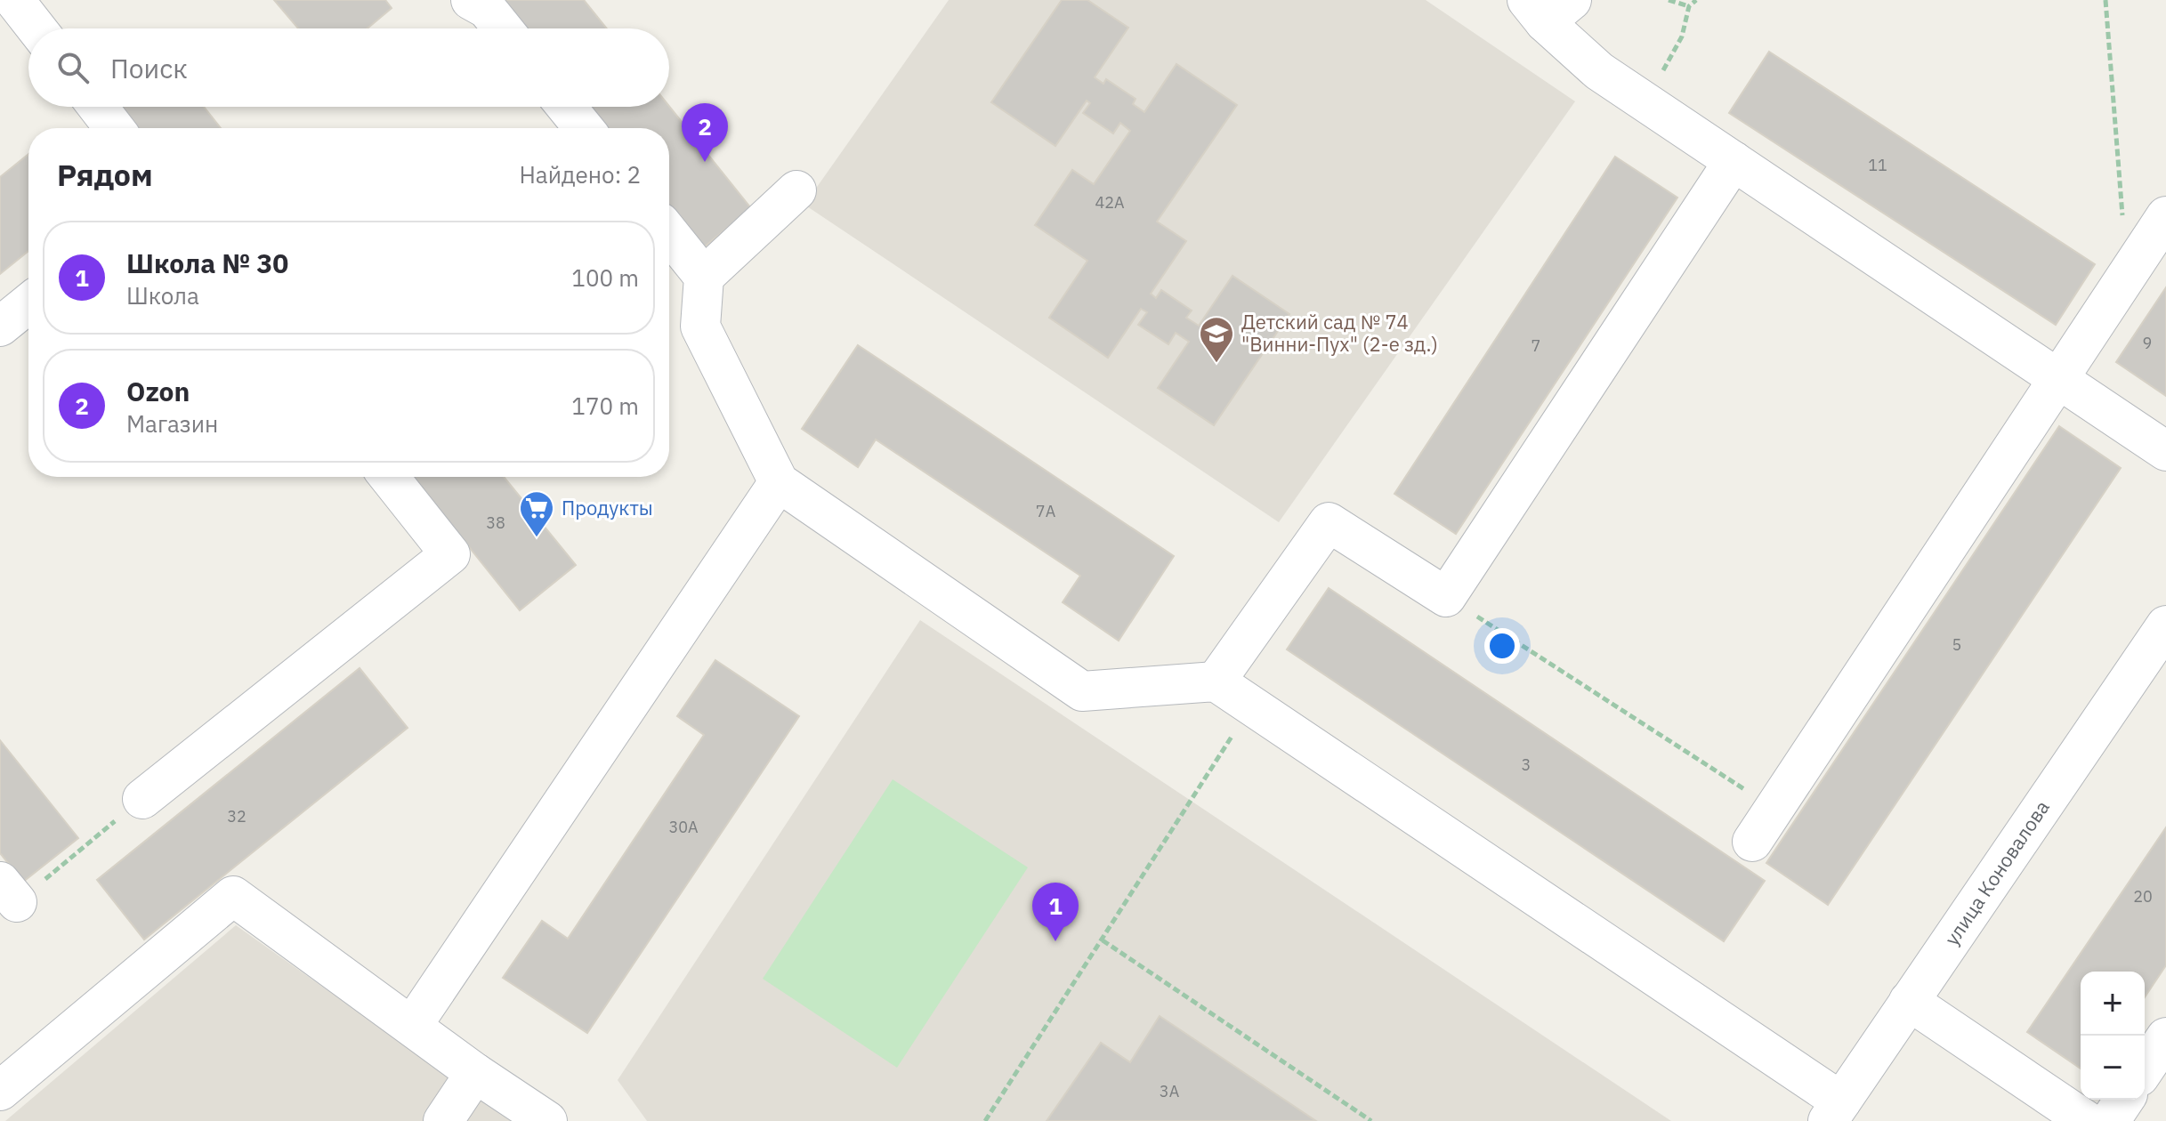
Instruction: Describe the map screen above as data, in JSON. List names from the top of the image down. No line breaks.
{"streets":{"street":["улица Коновалова"]},"places":{"school or university":["Детский сад № 74 \"Винни-Пух\" (2-е зд.)"],"supermarket":["Продукты"]},"house_numbers":["11","42А","9","7","7А","38","5","3","32","30А","20","3А"],"page":{"search":"Поиск","pins":["2","1"],"heading":["Рядом","Найдено: 2"],"list":[{"mark":"1","name":"Школа № 30","note":"Школа","value":"100 m"},{"mark":"2","name":"Ozon","note":"Магазин","value":"170 m"}],"map_buttons":["+","−"]}}
